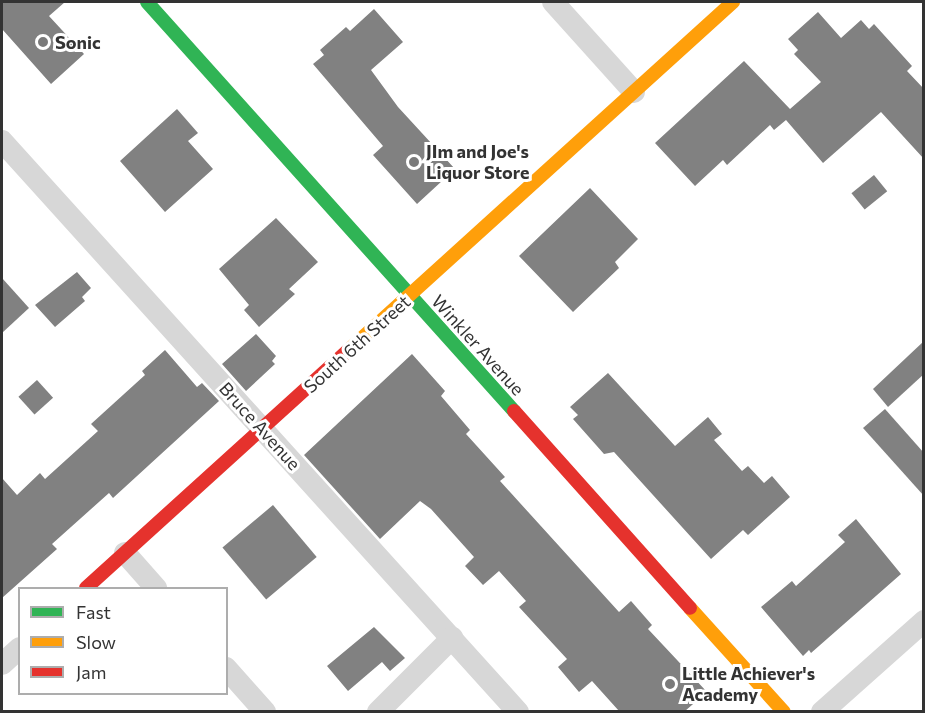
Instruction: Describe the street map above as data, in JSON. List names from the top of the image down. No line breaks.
{"streets":{"main road":["South 6th Street","Winkler Avenue"],"street":["Bruce Avenue"]},"crossings":[["South 6th Street","Winkler Avenue"],["South 6th Street","Bruce Avenue"]],"places":["Sonic","JIm and Joe's Liquor Store","Little Achiever's Academy"],"legend":["Fast","Slow","Jam"]}
